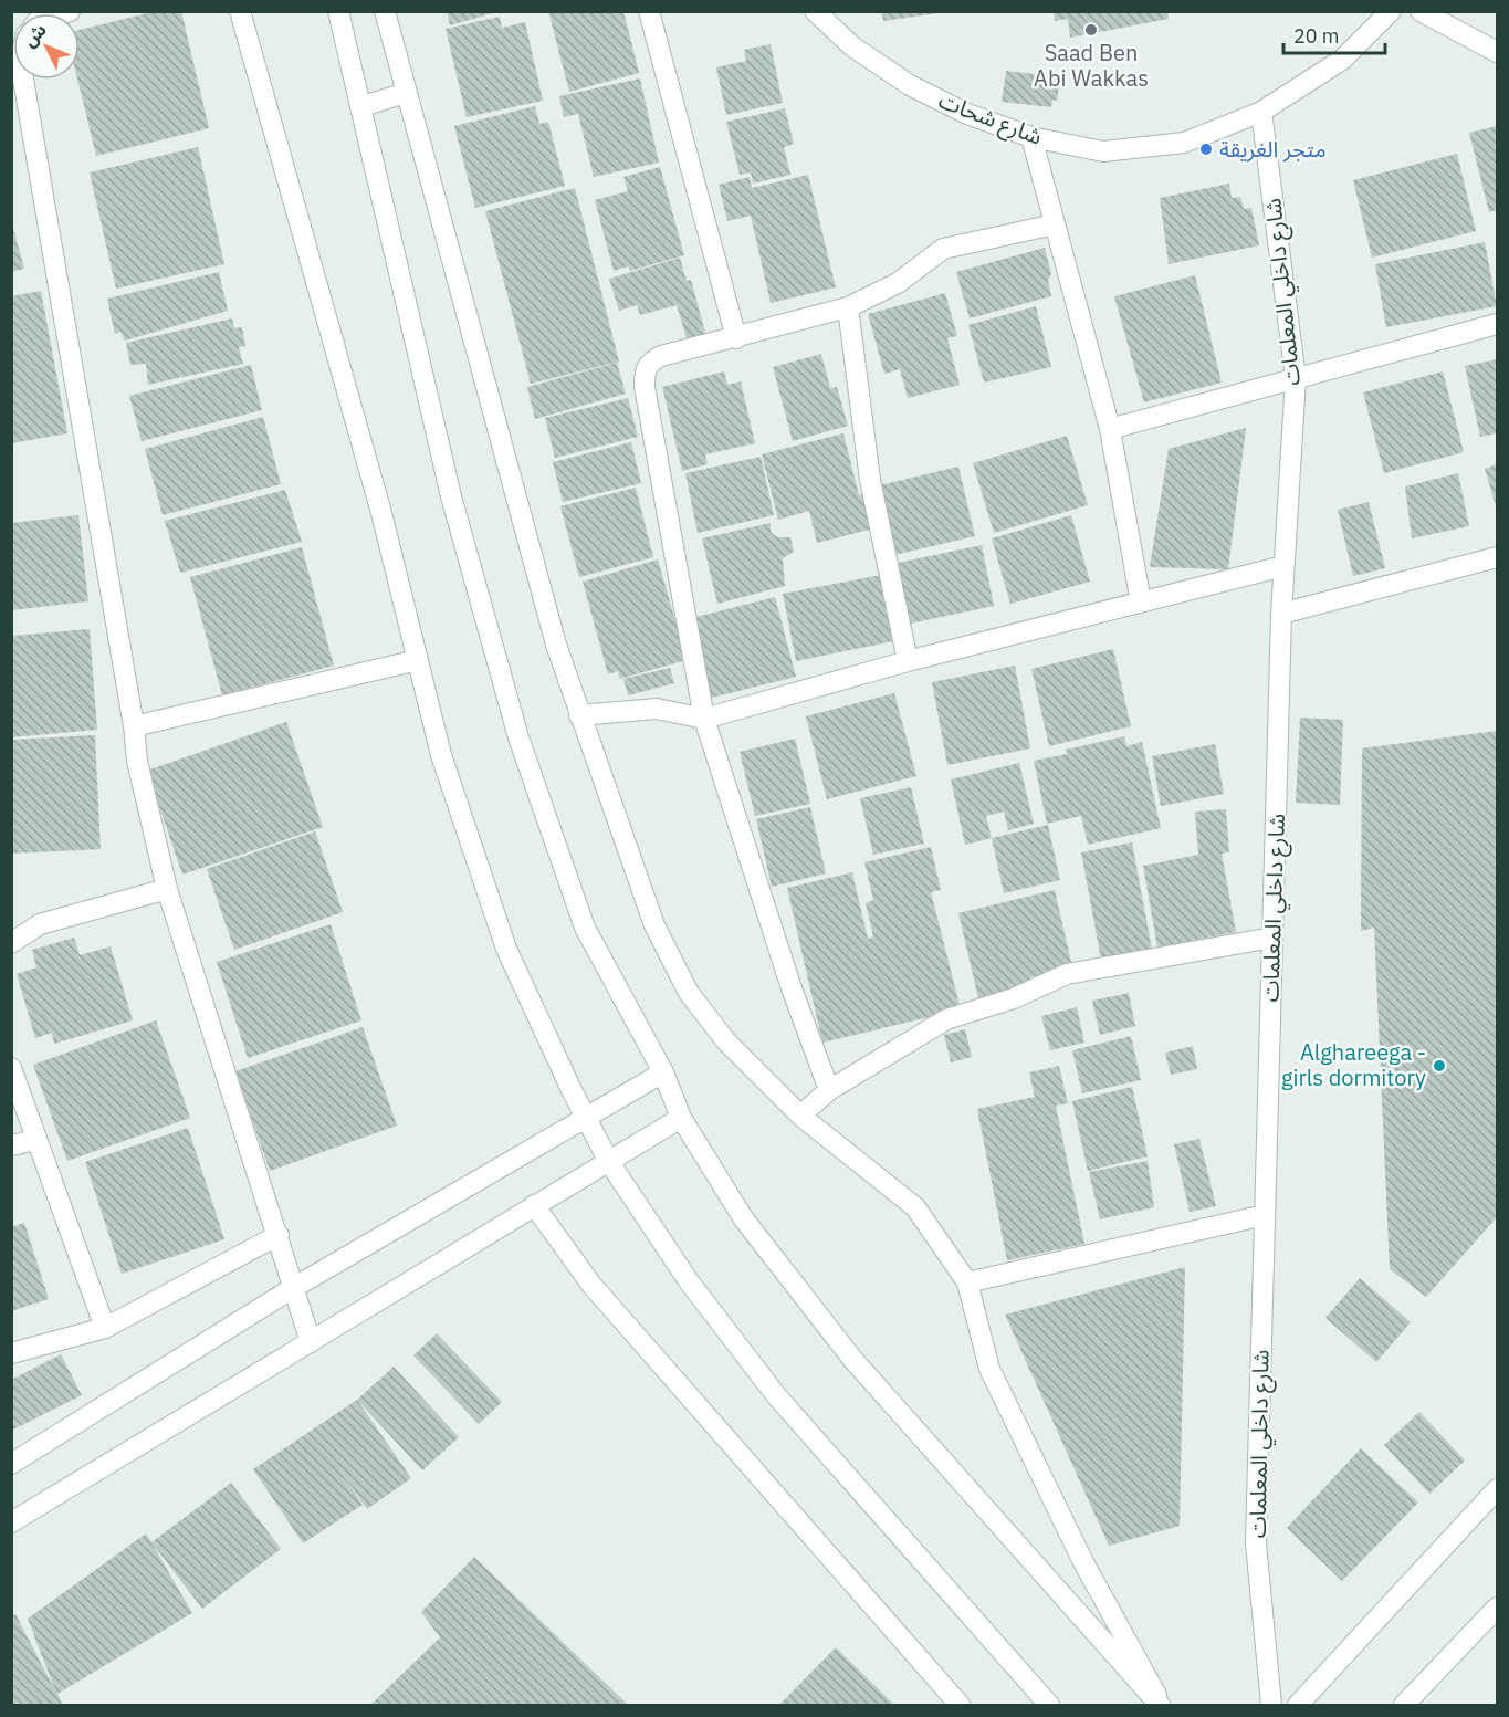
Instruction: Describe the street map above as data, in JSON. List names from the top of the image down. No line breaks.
{"streets":{"street":["شارع شحات","شارع داخلي المعلمات"]},"crossings":[["شارع شحات","شارع داخلي المعلمات"]],"places":["Saad Ben Abi Wakkas","متجر الغريقة","Alghareega - girls dormitory"],"scale_bar":"20 m","north":"top left"}
